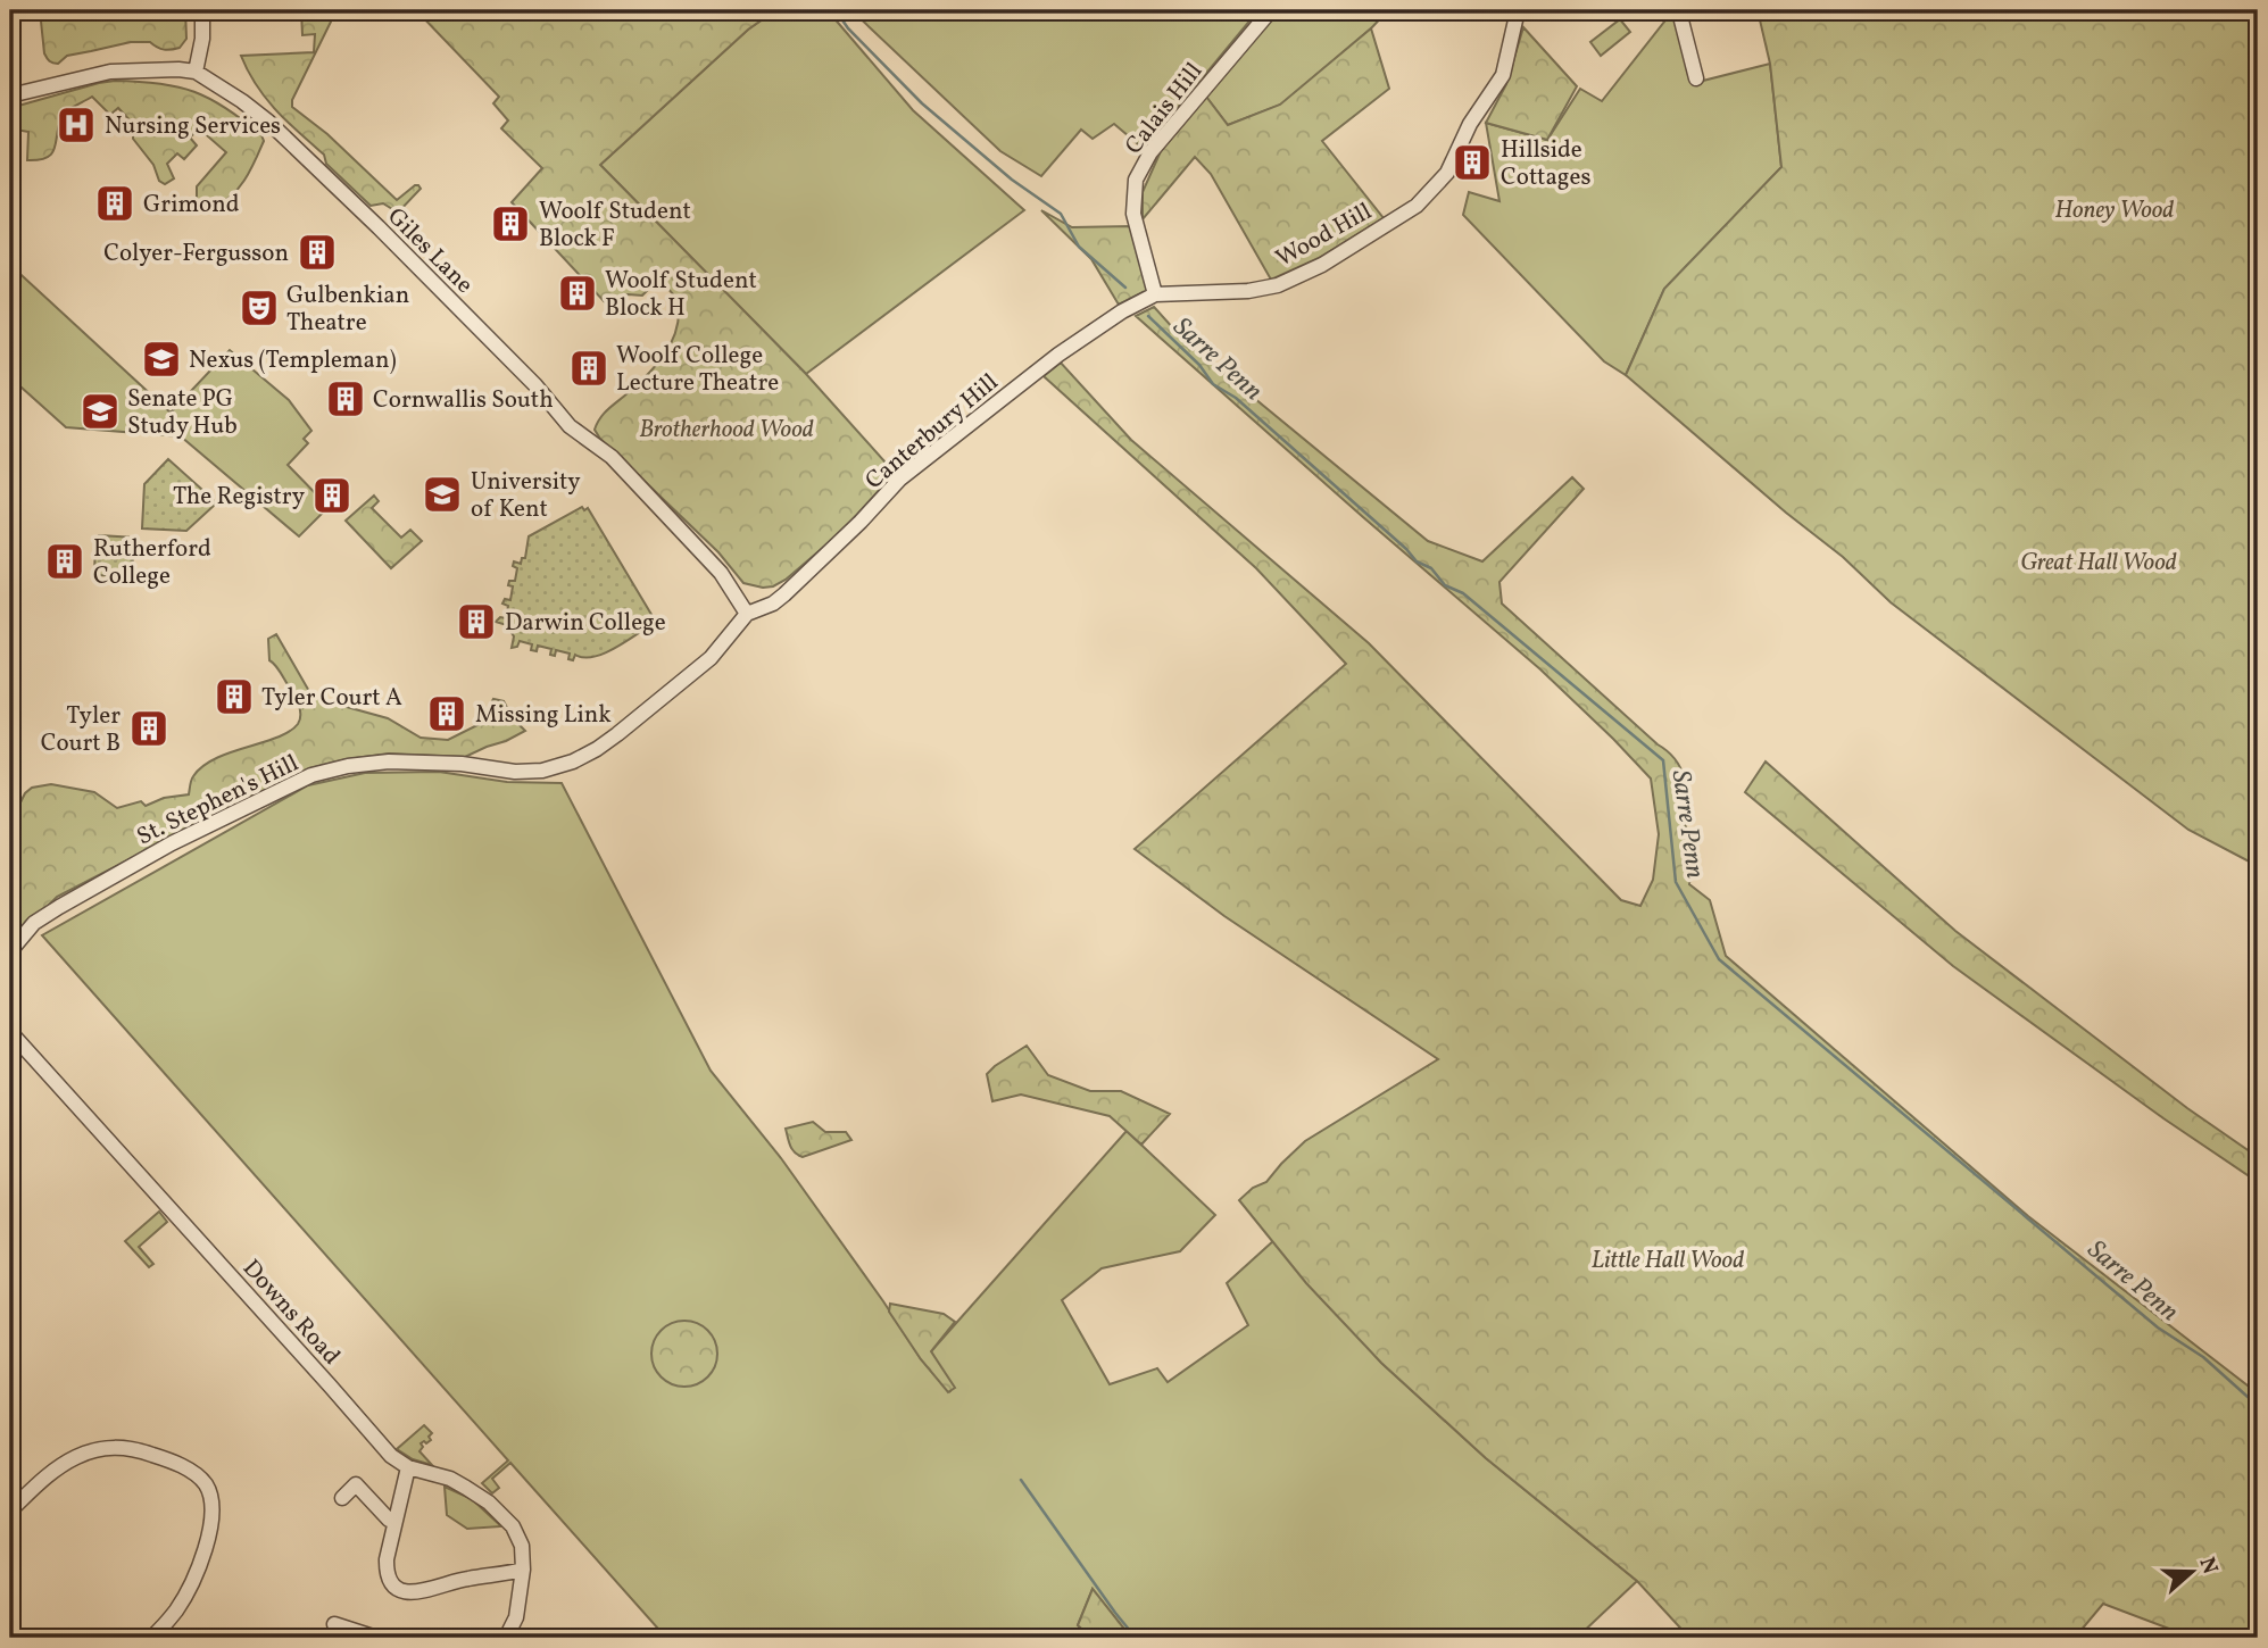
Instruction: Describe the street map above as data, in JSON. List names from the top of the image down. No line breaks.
{"streets":{"street":["Calais Hill","Wood Hill","Giles Lane","Canterbury Hill","St. Stephen's Hill","Downs Road"]},"crossings":[["Calais Hill","Wood Hill"],["Calais Hill","Canterbury Hill"],["Wood Hill","Canterbury Hill"],["Giles Lane","Canterbury Hill"],["Giles Lane","St. Stephen's Hill"],["Canterbury Hill","St. Stephen's Hill"]],"water":["Sarre Penn"],"parks":["Honey Wood","Brotherhood Wood","Great Hall Wood","Little Hall Wood"],"places":{"hospital":["Nursing Services"],"building":["Hillside Cottages","Grimond","Woolf Student Block F","Colyer-Fergusson","Woolf Student Block H","Woolf College Lecture Theatre","Cornwallis South","The Registry","Rutherford College","Darwin College","Tyler Court A","Missing Link","Tyler Court B"],"theatre":["Gulbenkian Theatre"],"school or university":["Nexus (Templeman)","Senate PG Study Hub","University of Kent"]},"north":"right"}
